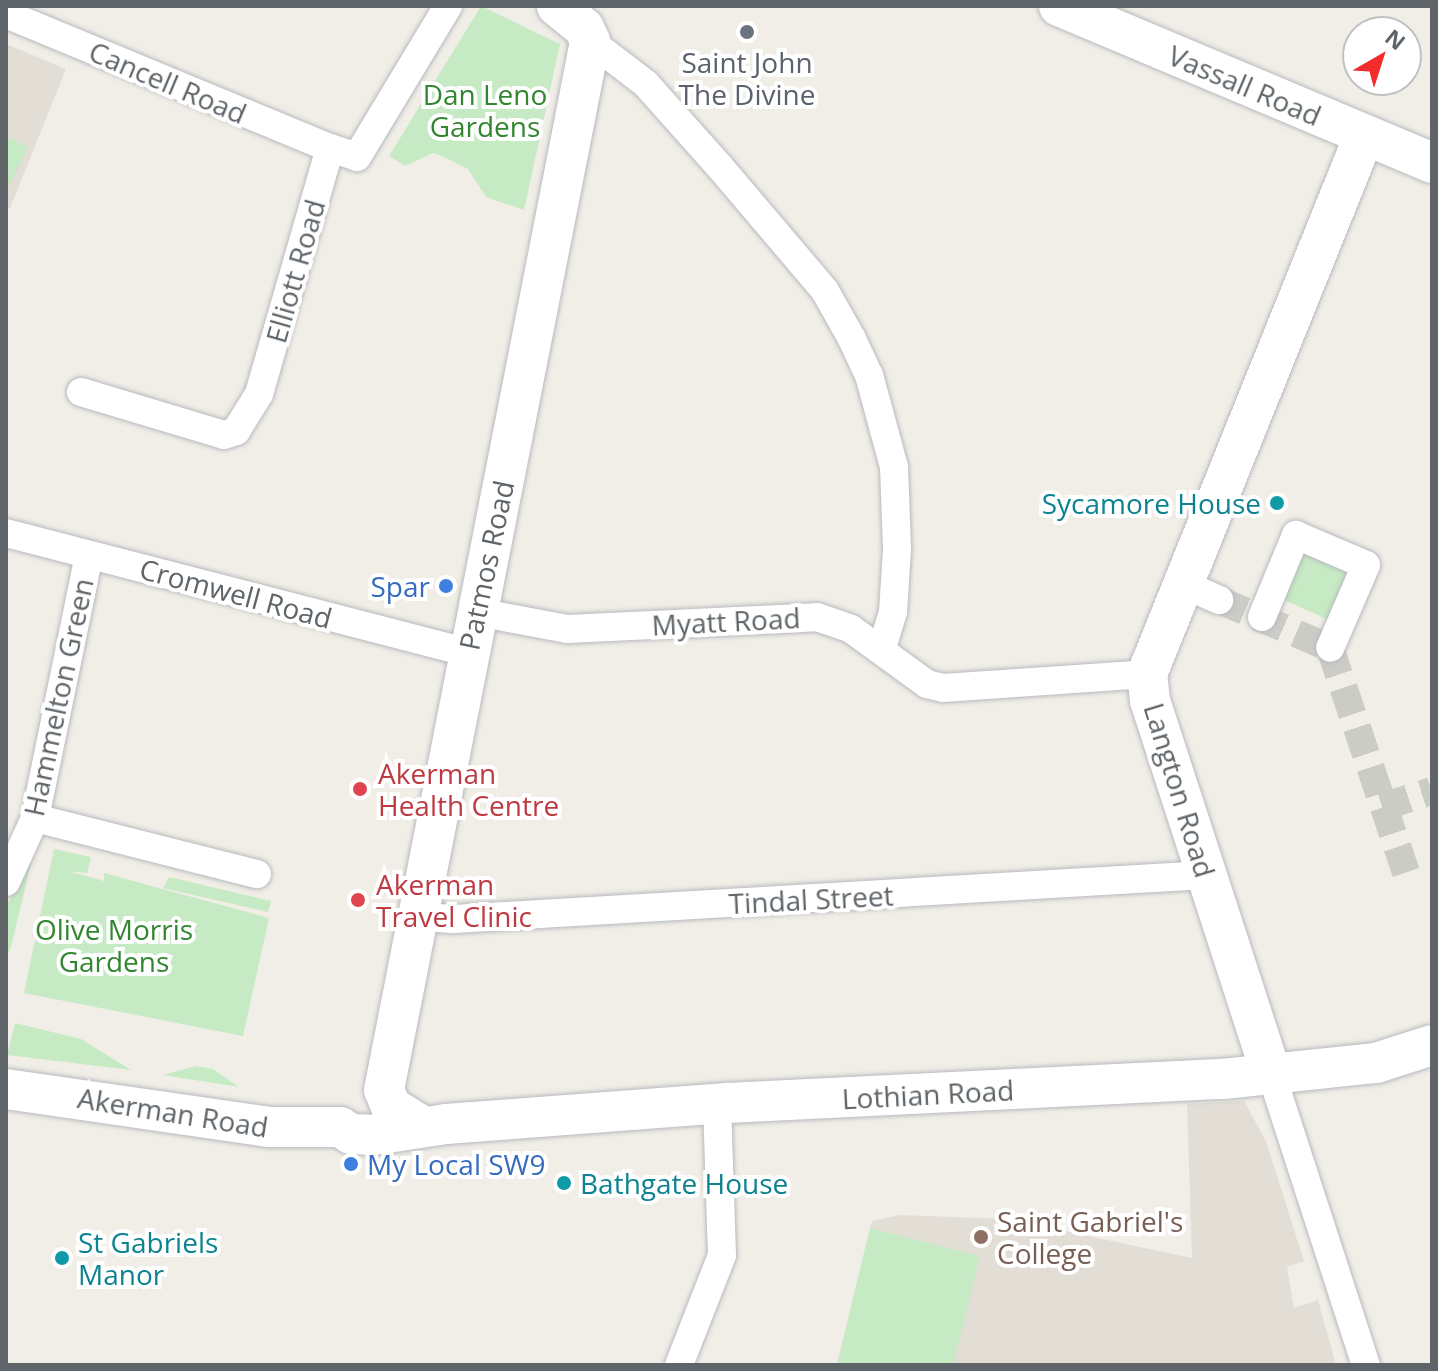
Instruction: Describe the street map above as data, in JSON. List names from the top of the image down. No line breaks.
{"streets":{"street":["Cancell Road","Vassall Road","Elliott Road","Patmos Road","Cromwell Road","Myatt Road","Hammelton Green","Langton Road","Tindal Street","Lothian Road","Akerman Road"]},"crossings":[["Cancell Road","Elliott Road"],["Vassall Road","Langton Road"],["Patmos Road","Cromwell Road"],["Patmos Road","Myatt Road"],["Patmos Road","Tindal Street"],["Cromwell Road","Hammelton Green"],["Myatt Road","Langton Road"],["Langton Road","Tindal Street"],["Langton Road","Lothian Road"],["Lothian Road","Akerman Road"]],"parks":["Dan Leno Gardens","Olive Morris Gardens"],"places":["Saint John The Divine","Sycamore House","Spar","Akerman Health Centre","Akerman Travel Clinic","My Local SW9","Bathgate House","Saint Gabriel's College","St Gabriels Manor"],"north":"top right"}
